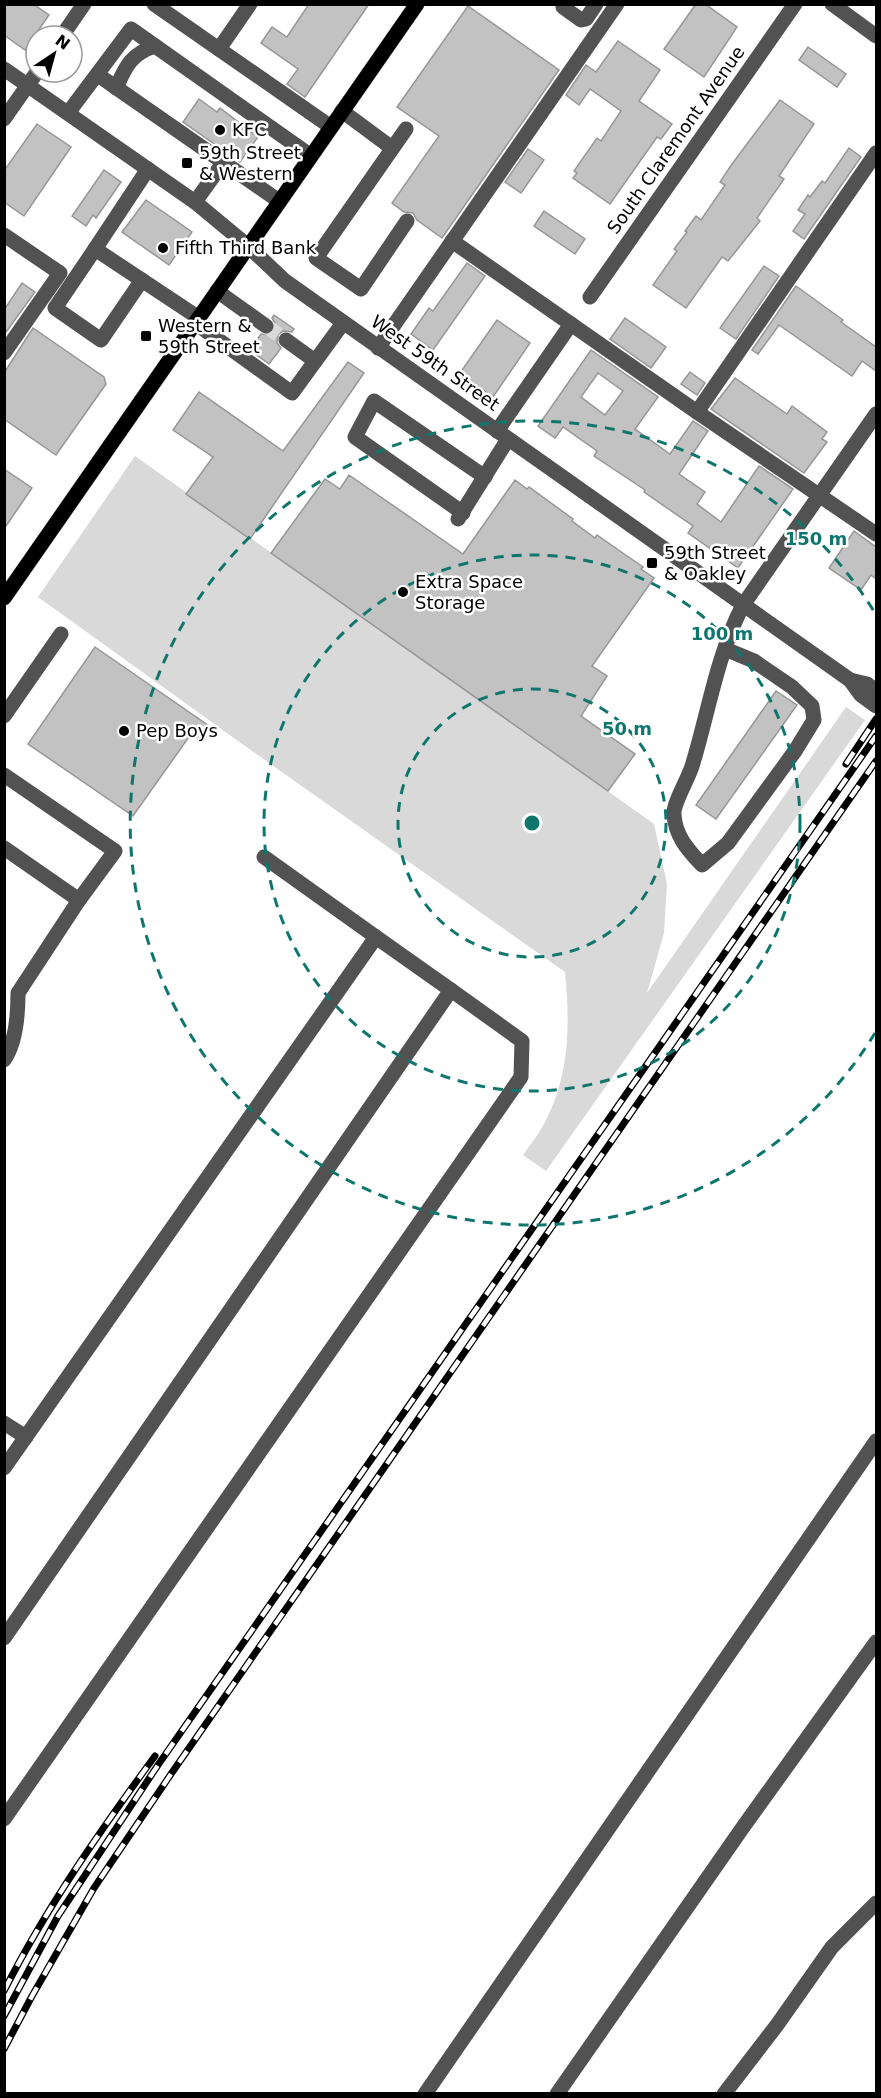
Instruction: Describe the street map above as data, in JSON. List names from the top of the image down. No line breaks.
{"streets":{"street":["South Claremont Avenue","West 59th Street"]},"places":{"other":["KFC","Fifth Third Bank","Extra Space Storage","Pep Boys"],"transit":["59th Street & Western","Western & 59th Street","59th Street & Oakley"]},"north":"top right","rings":["150 m","100 m","50 m"]}
